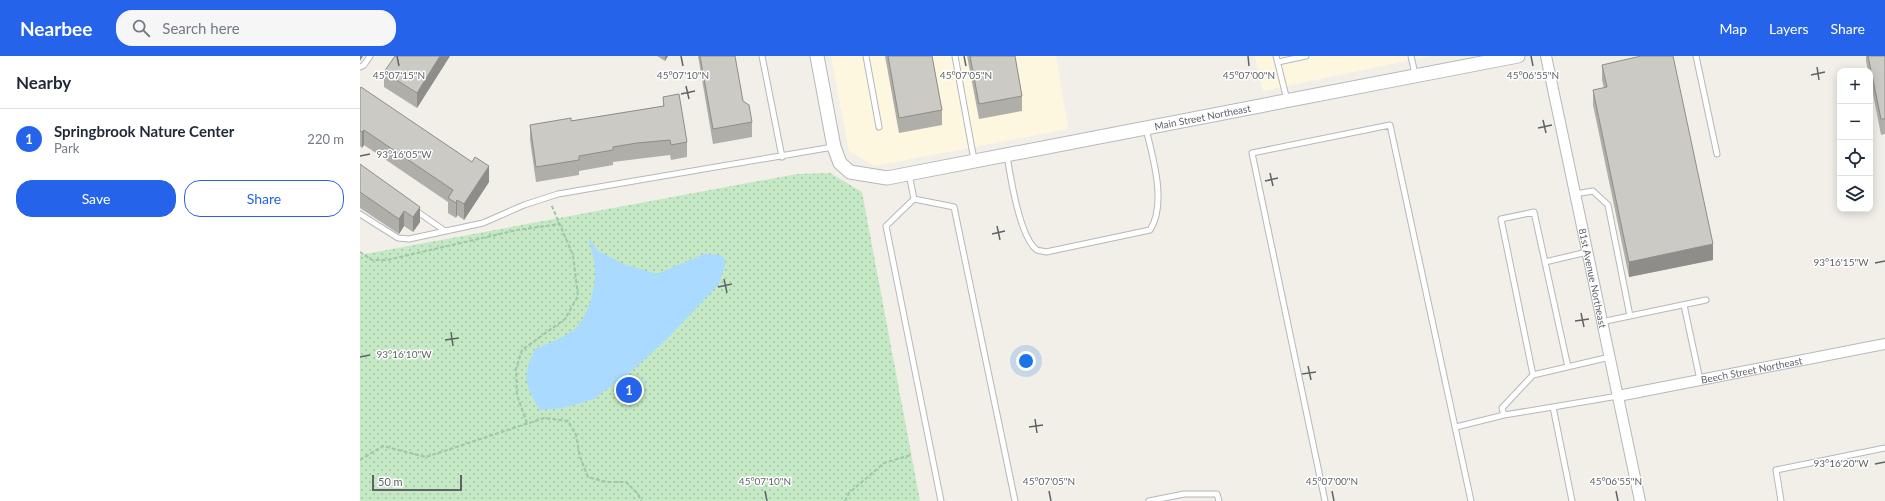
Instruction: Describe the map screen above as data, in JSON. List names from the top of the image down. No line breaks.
{"streets":{"street":["Main Street Northeast","81st Avenue Northeast","Beech Street Northeast"]},"crossings":[["81st Avenue Northeast","Beech Street Northeast"]],"scale_bar":"50 m","page":{"header":"Nearbee","search":"Search here","nav":["Map","Layers","Share"],"heading":"Nearby","map_buttons":["+","−"],"list":[{"mark":"1","name":"Springbrook Nature Center","note":"Park","value":"220 m"}],"buttons":["Save","Share"],"pins":"1","scale":"50 m"},"coordinates":["45°07'15\"N","45°07'10\"N","45°07'05\"N","45°07'00\"N","45°06'55\"N","93°16'05\"W","93°16'15\"W","93°16'10\"W","93°16'20\"W"]}
